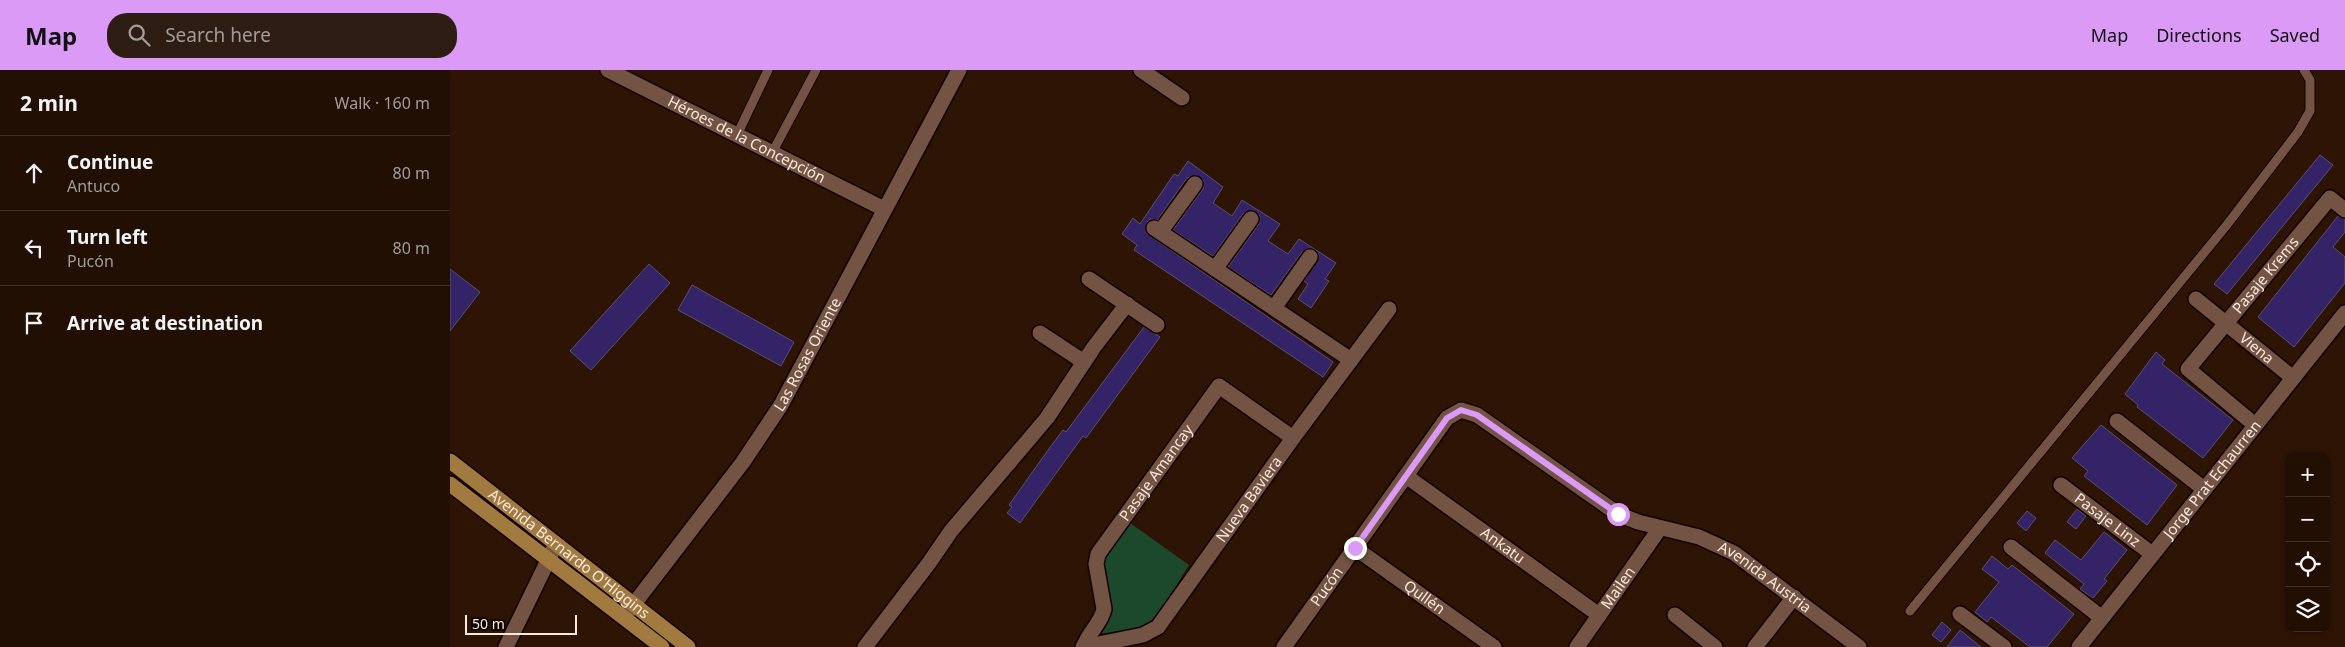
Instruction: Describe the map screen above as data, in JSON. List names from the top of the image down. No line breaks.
{"streets":{"main road":["Avenida Bernardo O'Higgins"],"street":["Héroes de la Concepción","Pasaje Krems","Viena","Las Rosas Oriente","Pasaje Amancay","Jorge Prat Echaurren","Nueva Baviera","Pasaje Linz","Ankatu","Avenida Austria","Pucón","Mailen","Qullén"]},"crossings":[["Héroes de la Concepción","Las Rosas Oriente"],["Pasaje Krems","Viena"],["Pasaje Krems","Jorge Prat Echaurren"],["Viena","Jorge Prat Echaurren"],["Las Rosas Oriente","Avenida Bernardo O'Higgins"],["Pasaje Amancay","Nueva Baviera"],["Jorge Prat Echaurren","Pasaje Linz"],["Ankatu","Pucón"],["Ankatu","Mailen"],["Avenida Austria","Pucón"],["Avenida Austria","Mailen"],["Pucón","Qullén"]],"scale_bar":"50 m","page":{"header":"Map","search":"Search here","nav":["Map","Directions","Saved"],"heading":["2 min","Walk · 160 m"],"list":[["Continue","Antuco","80 m"],["Turn left","Pucón","80 m"],"Arrive at destination"],"map_buttons":["+","−"],"scale":"50 m"}}
